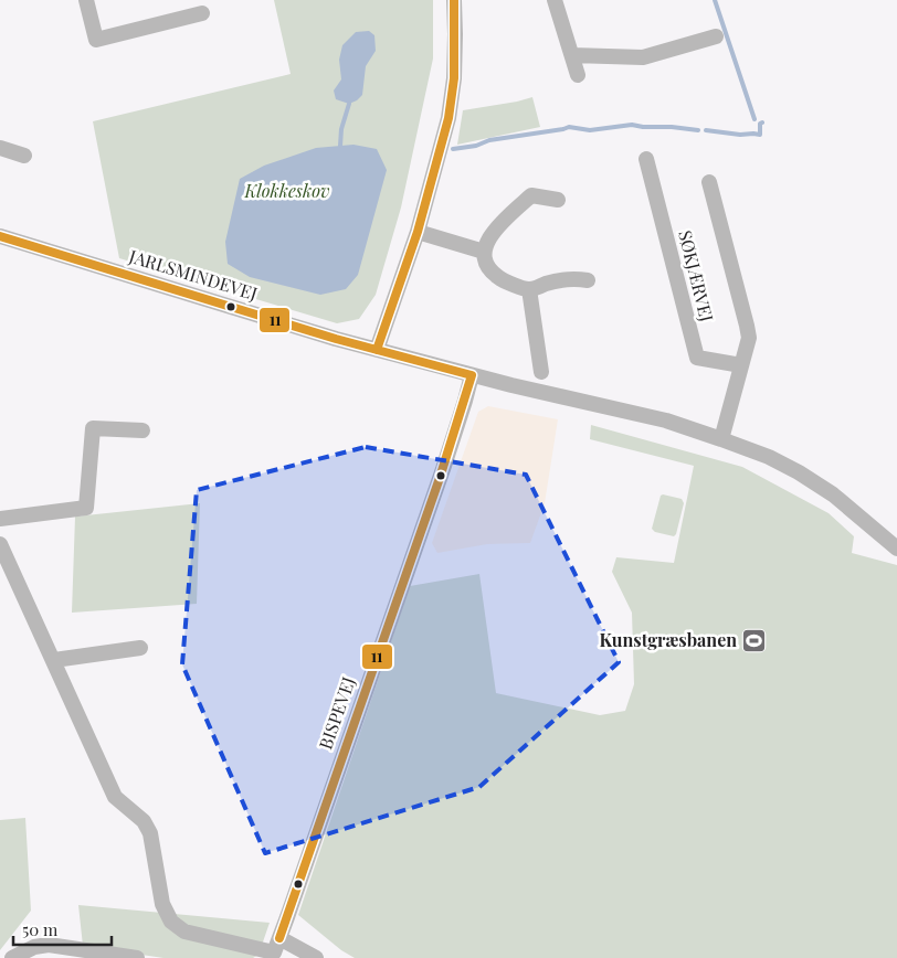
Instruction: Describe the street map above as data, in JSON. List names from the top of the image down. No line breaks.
{"streets":{"street":["JARLSMINDEVEJ","SØKJÆRVEJ","BISPEVEJ"]},"crossings":[["JARLSMINDEVEJ","SØKJÆRVEJ"],["JARLSMINDEVEJ","BISPEVEJ"]],"parks":["Klokkeskov"],"places":{"sports":["Kunstgræsbanen"]},"lines":["transit line 11"],"scale_bar":"50 m"}
